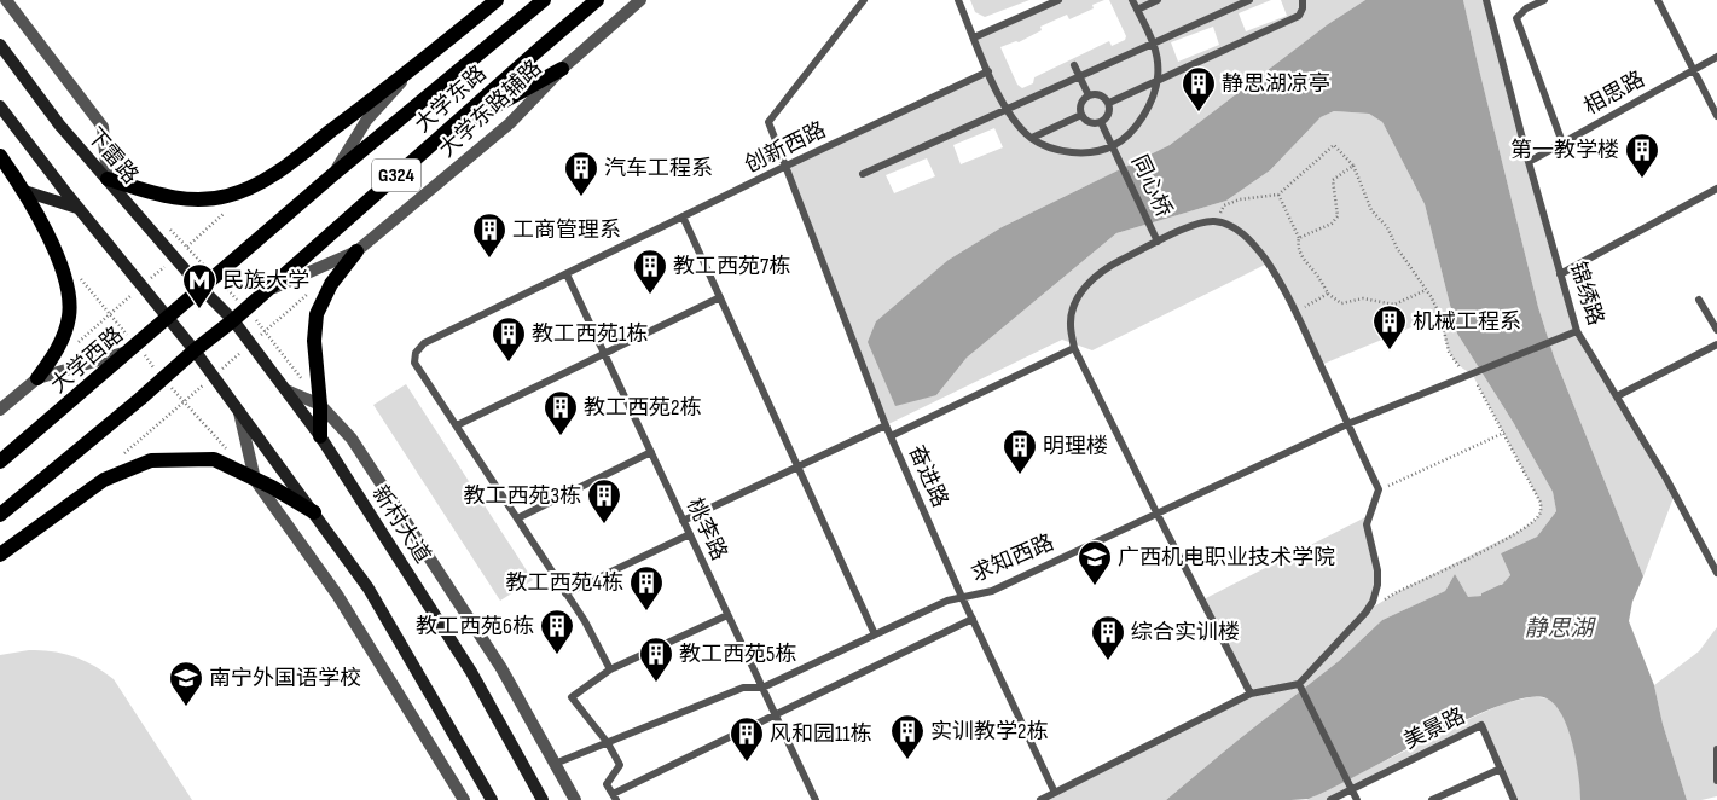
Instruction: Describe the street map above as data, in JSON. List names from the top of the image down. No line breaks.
{"streets":{"main road":["大学东路","下雷路","G324","大学西路","新村大道"],"street":["大学东路辅路"],"lane":["相思路","创新西路","同心桥","锦绣路","奋进路","桃李路","求知西路","美景路"]},"crossings":[["相思路","锦绣路"],["大学东路","大学东路辅路"],["大学东路","下雷路"],["大学东路","G324"],["大学东路","大学西路"],["大学东路","新村大道"],["创新西路","奋进路"],["创新西路","桃李路"],["下雷路","大学西路"],["下雷路","新村大道"],["锦绣路","求知西路"],["大学西路","新村大道"],["奋进路","求知西路"],["桃李路","求知西路"]],"water":["静思湖"],"places":{"building":["静思湖凉亭","第一教学楼","汽车工程系","工商管理系","教工西苑7栋","机械工程系","教工西苑1栋","教工西苑2栋","明理楼","教工西苑3栋","教工西苑4栋","教工西苑6栋","综合实训楼","教工西苑5栋","实训教学2栋","风和园11栋"],"metro station":["民族大学"],"school or university":["广西机电职业技术学院","南宁外国语学校"]}}
